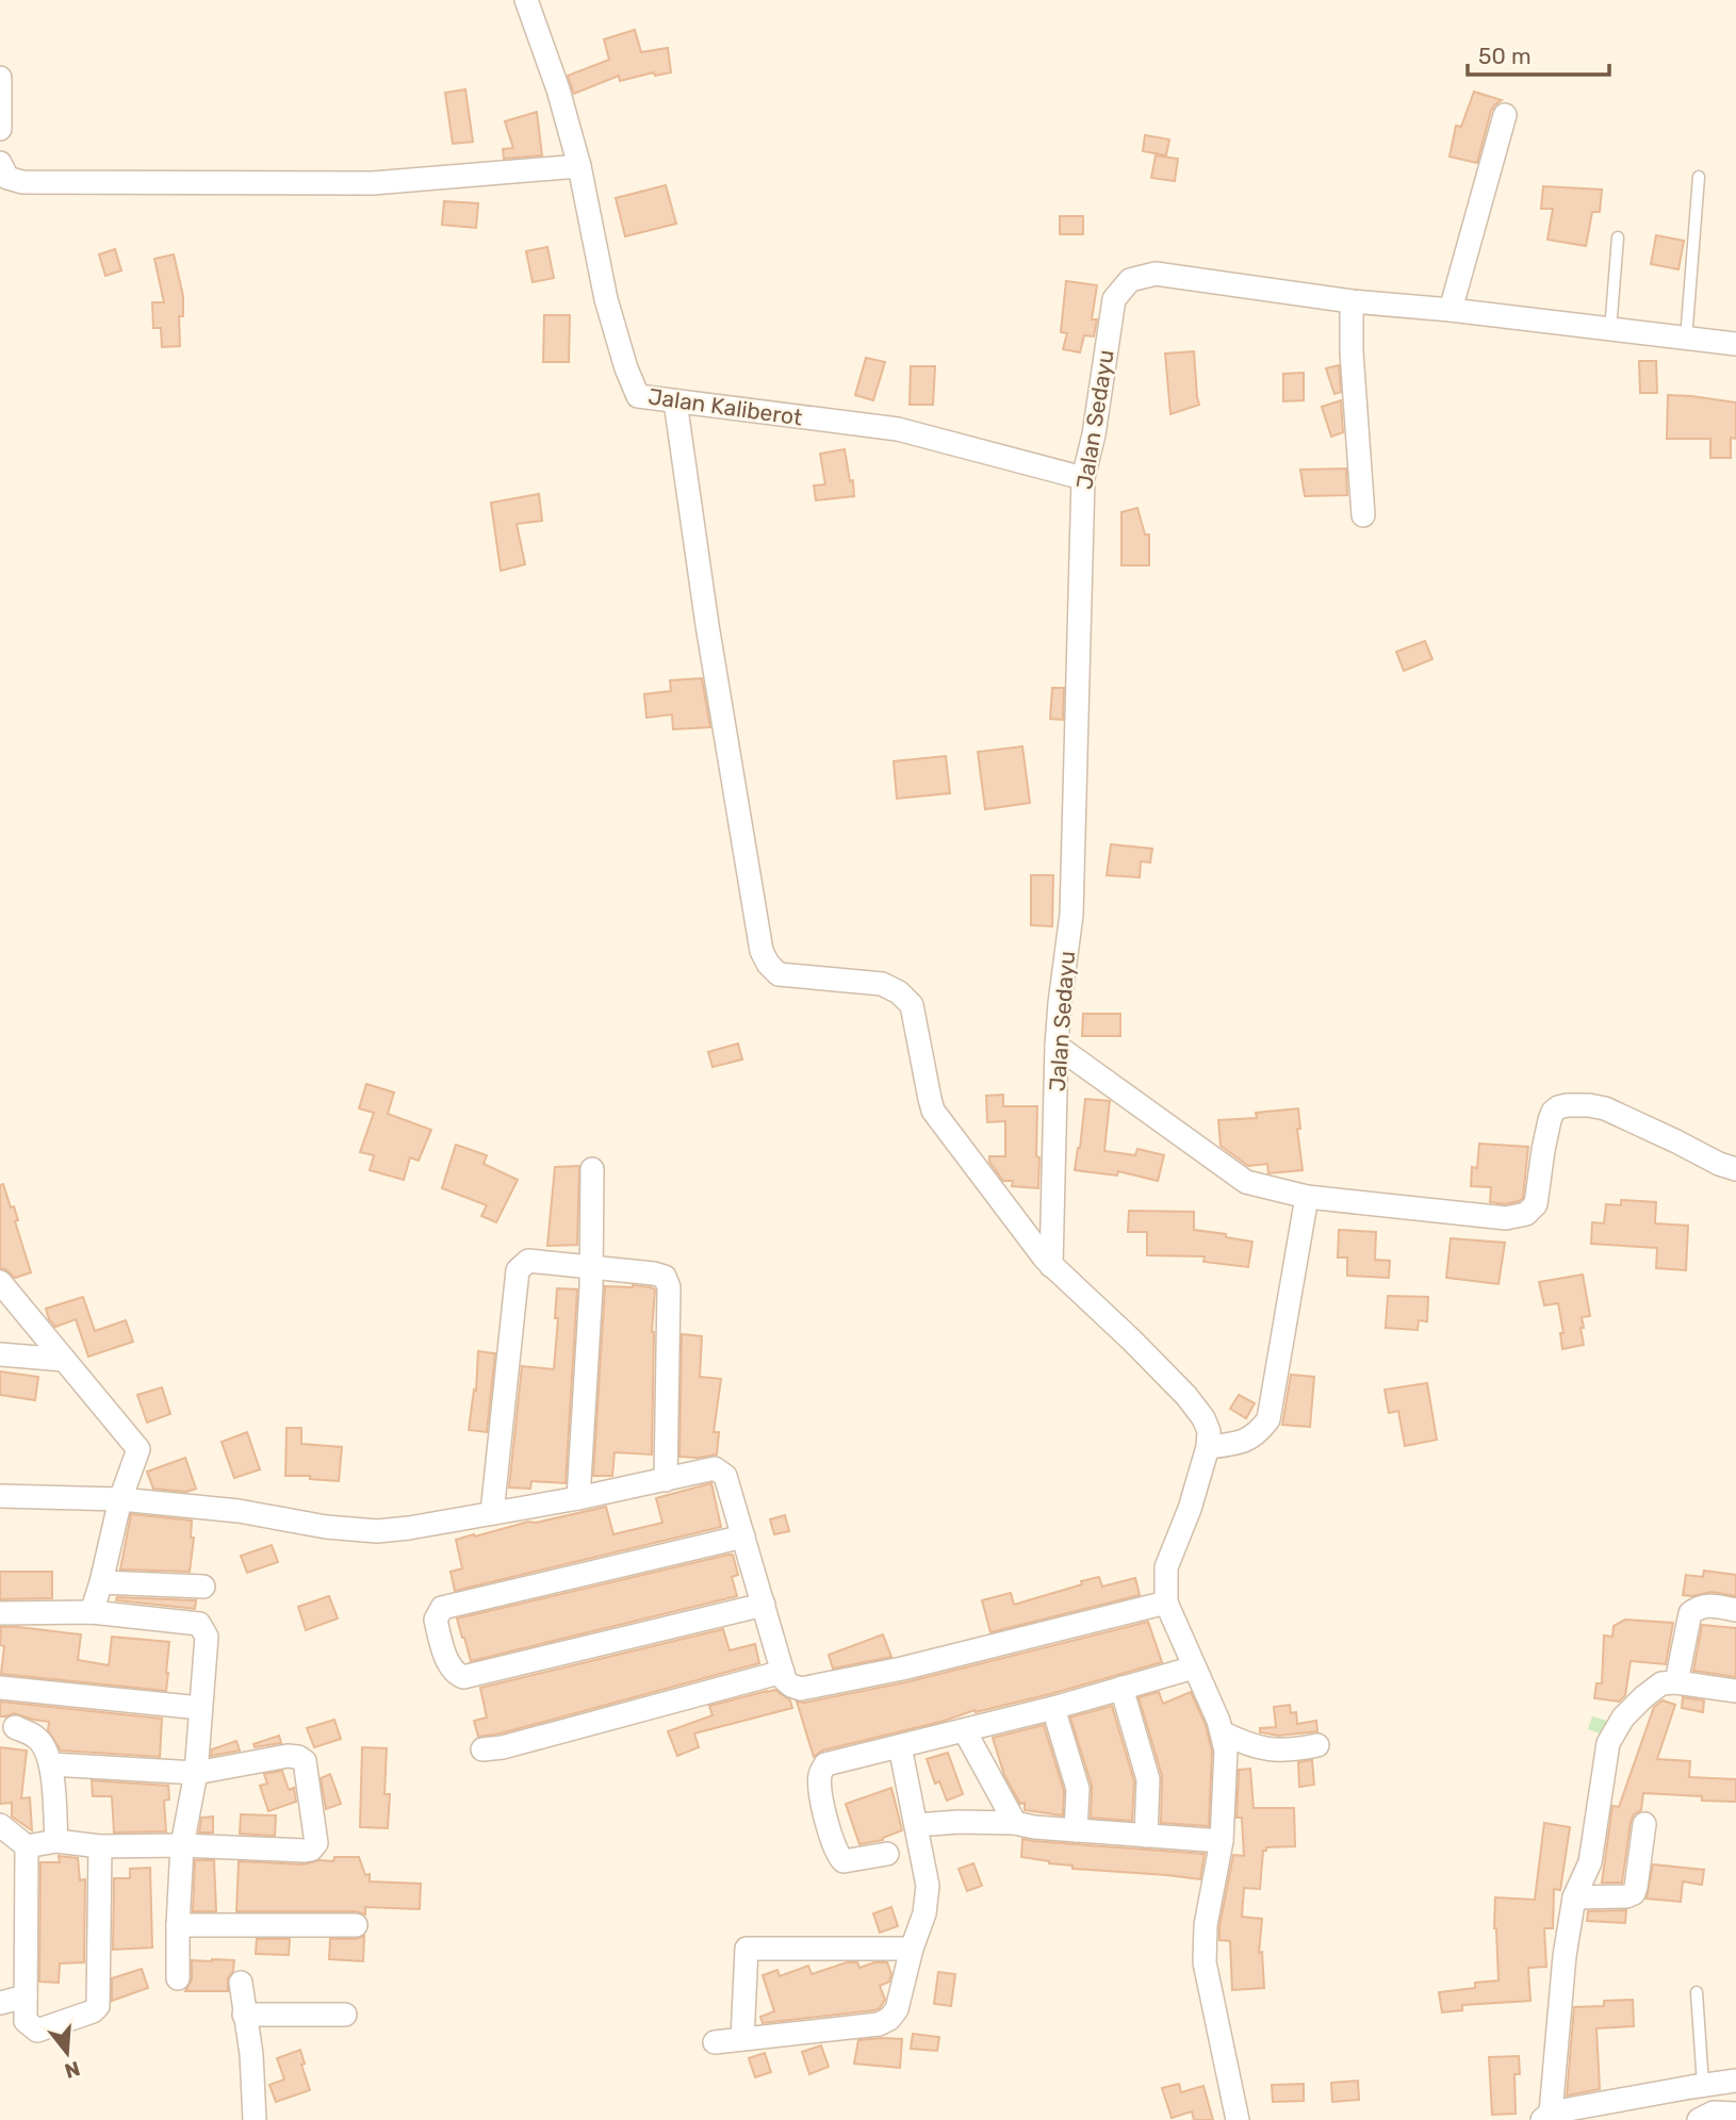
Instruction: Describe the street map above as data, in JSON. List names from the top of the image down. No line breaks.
{"streets":{"street":["Jalan Kaliberot","Jalan Sedayu"]},"crossings":[["Jalan Kaliberot","Jalan Sedayu"]],"scale_bar":"50 m","north":"bottom"}
